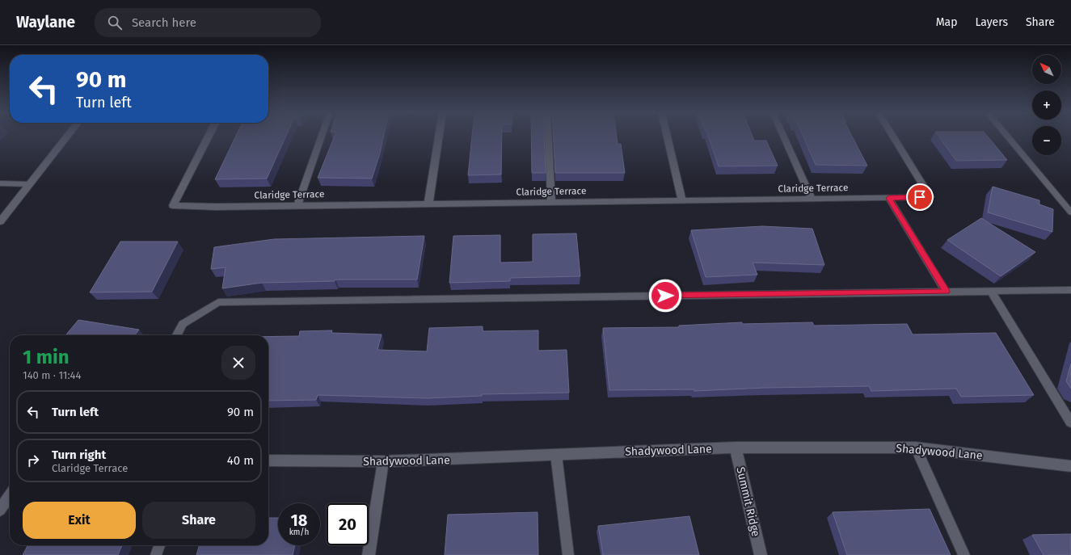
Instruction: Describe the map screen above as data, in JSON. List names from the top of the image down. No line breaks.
{"streets":{"street":["Claridge Terrace","Shadywood Lane","Summit Ridge"]},"crossings":[["Shadywood Lane","Summit Ridge"]],"north":"top left","page":{"header":"Waylane","search":"Search here","nav":["Map","Layers","Share"],"map_buttons":["+","−"],"turn":["90 m","Turn left"],"heading":["1 min","140 m · 11:44"],"list":[{"name":"Turn left","value":"90 m"},{"name":"Turn right","note":"Claridge Terrace","value":"40 m"}],"buttons":["Exit","Share"],"speed":"18 km/h","limit":"20"}}
